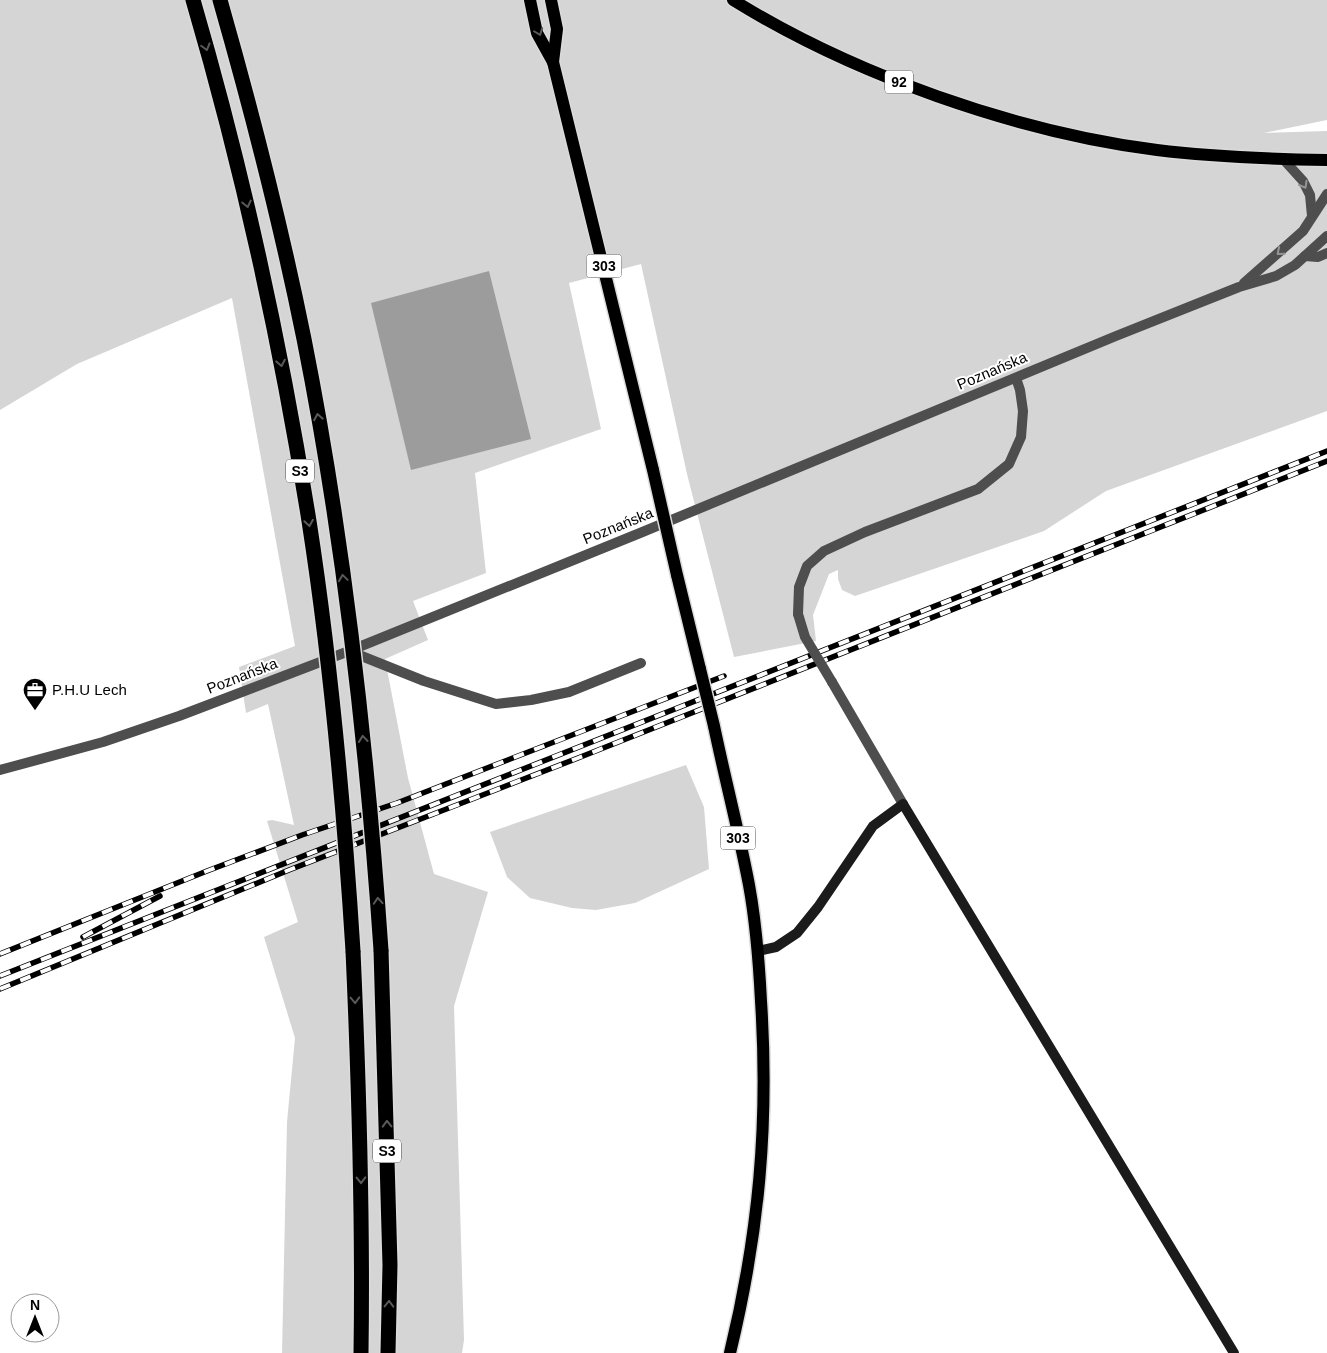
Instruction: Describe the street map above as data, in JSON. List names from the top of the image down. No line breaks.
{"streets":{"highway":["S3"],"main road":["92","303"],"street":["Poznańska"]},"places":{"office":["P.H.U Lech"]},"north":"top"}
